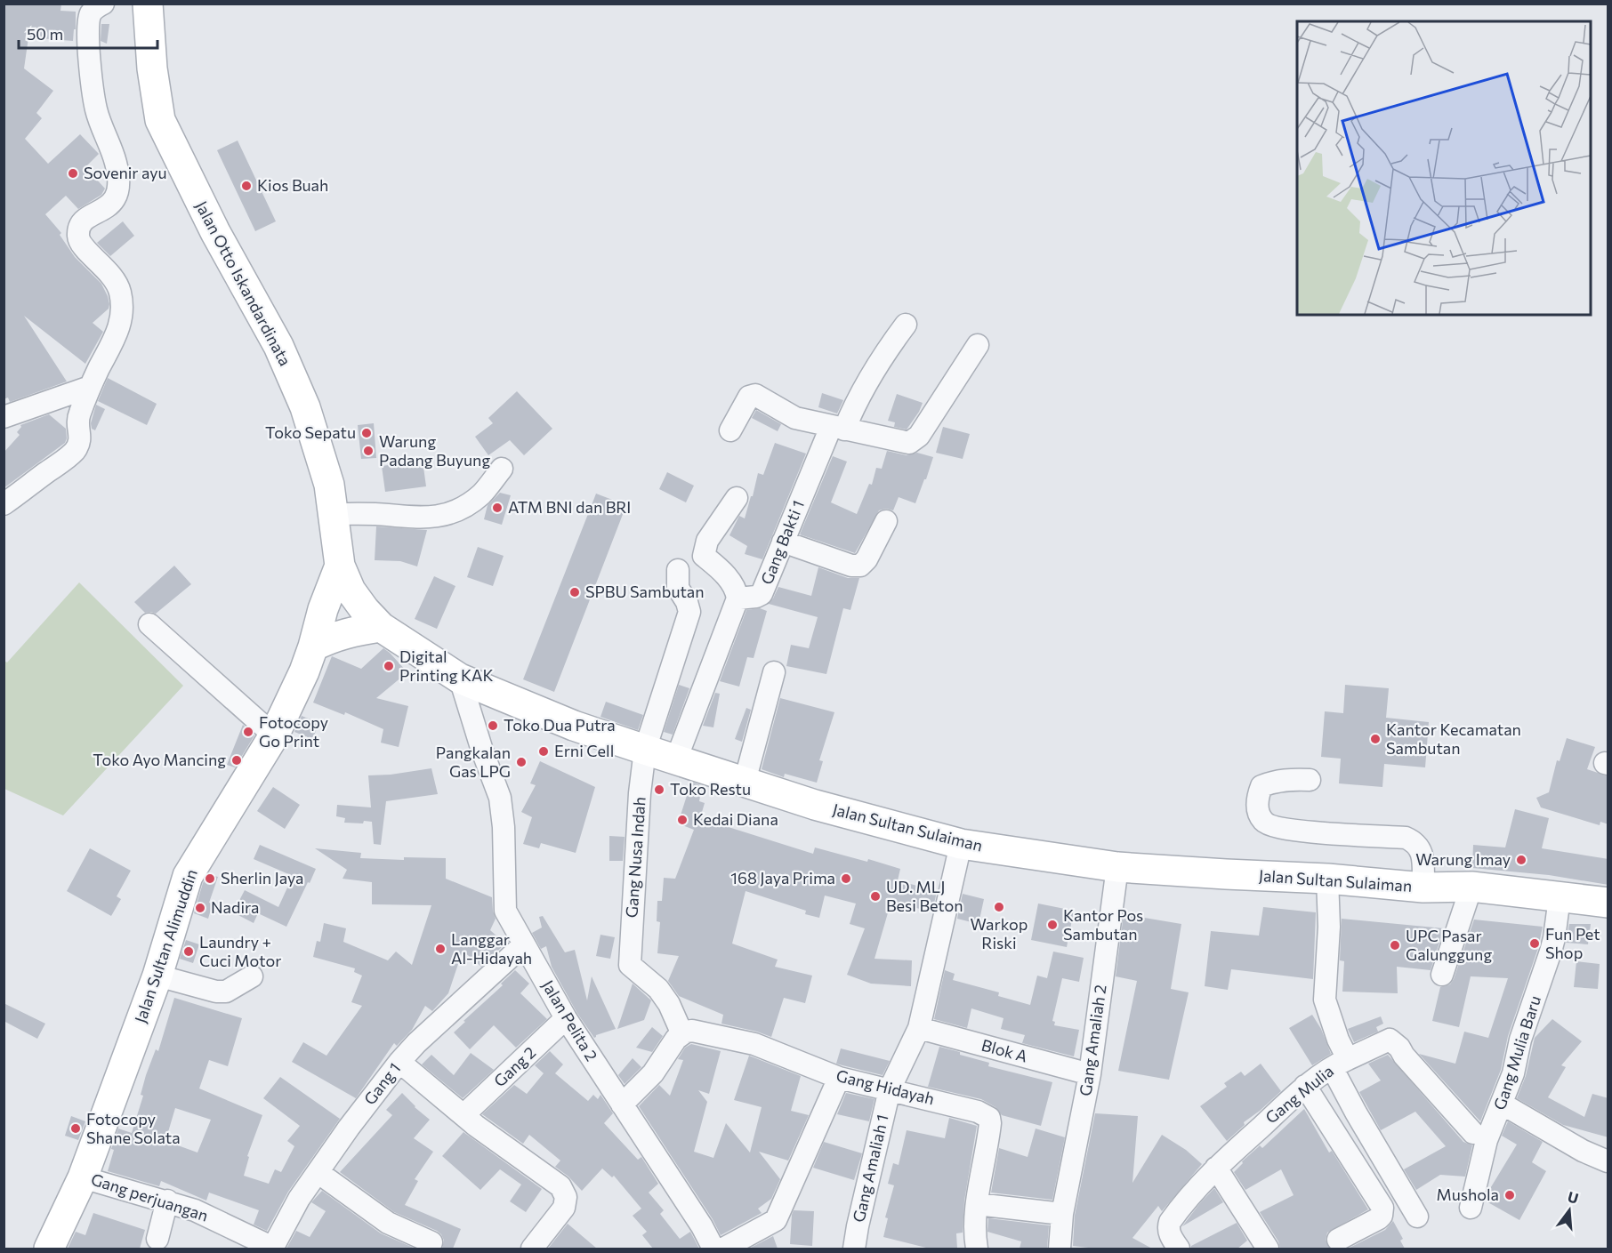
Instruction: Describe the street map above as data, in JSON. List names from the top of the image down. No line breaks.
{"streets":{"main road":["Jalan Otto Iskandardinata","Jalan Sultan Sulaiman","Jalan Sultan Alimuddin"],"street":["Gang Bakti 1","Gang Nusa Indah","Jalan Pelita 2","Gang Amaliah 2","Blok A","Gang Mulia Baru","Gang 2","Gang 1","Gang Hidayah","Gang Mulia","Gang Amaliah 1","Gang perjuangan"]},"crossings":[["Jalan Otto Iskandardinata","Jalan Sultan Sulaiman"],["Jalan Otto Iskandardinata","Jalan Sultan Alimuddin"],["Jalan Sultan Sulaiman","Gang Nusa Indah"],["Jalan Sultan Sulaiman","Jalan Sultan Alimuddin"],["Jalan Sultan Sulaiman","Jalan Pelita 2"],["Jalan Sultan Sulaiman","Gang Amaliah 2"],["Jalan Sultan Sulaiman","Gang Mulia Baru"],["Jalan Sultan Sulaiman","Gang Mulia"],["Jalan Sultan Sulaiman","Gang Amaliah 1"],["Gang Nusa Indah","Gang Hidayah"],["Jalan Sultan Alimuddin","Gang perjuangan"],["Jalan Pelita 2","Gang 2"],["Jalan Pelita 2","Gang 1"],["Gang Amaliah 2","Blok A"],["Blok A","Gang Amaliah 1"],["Gang 1","Gang perjuangan"],["Gang Hidayah","Gang Amaliah 1"]],"places":["Sovenir ayu","Kios Buah","Toko Sepatu","Warung Padang Buyung","ATM BNI dan BRI","SPBU Sambutan","Digital Printing KAK","Toko Dua Putra","Fotocopy Go Print","Kantor Kecamatan Sambutan","Erni Cell","Toko Ayo Mancing","Pangkalan Gas LPG","Toko Restu","Kedai Diana","Warung Imay","Sherlin Jaya","168 Jaya Prima","UD. MLJ Besi Beton","Warkop Riski","Nadira","Kantor Pos Sambutan","Fun Pet Shop","UPC Pasar Galunggung","Langgar Al-Hidayah","Laundry + Cuci Motor","Fotocopy Shane Solata","Mushola"],"scale_bar":"50 m","north":"top"}
